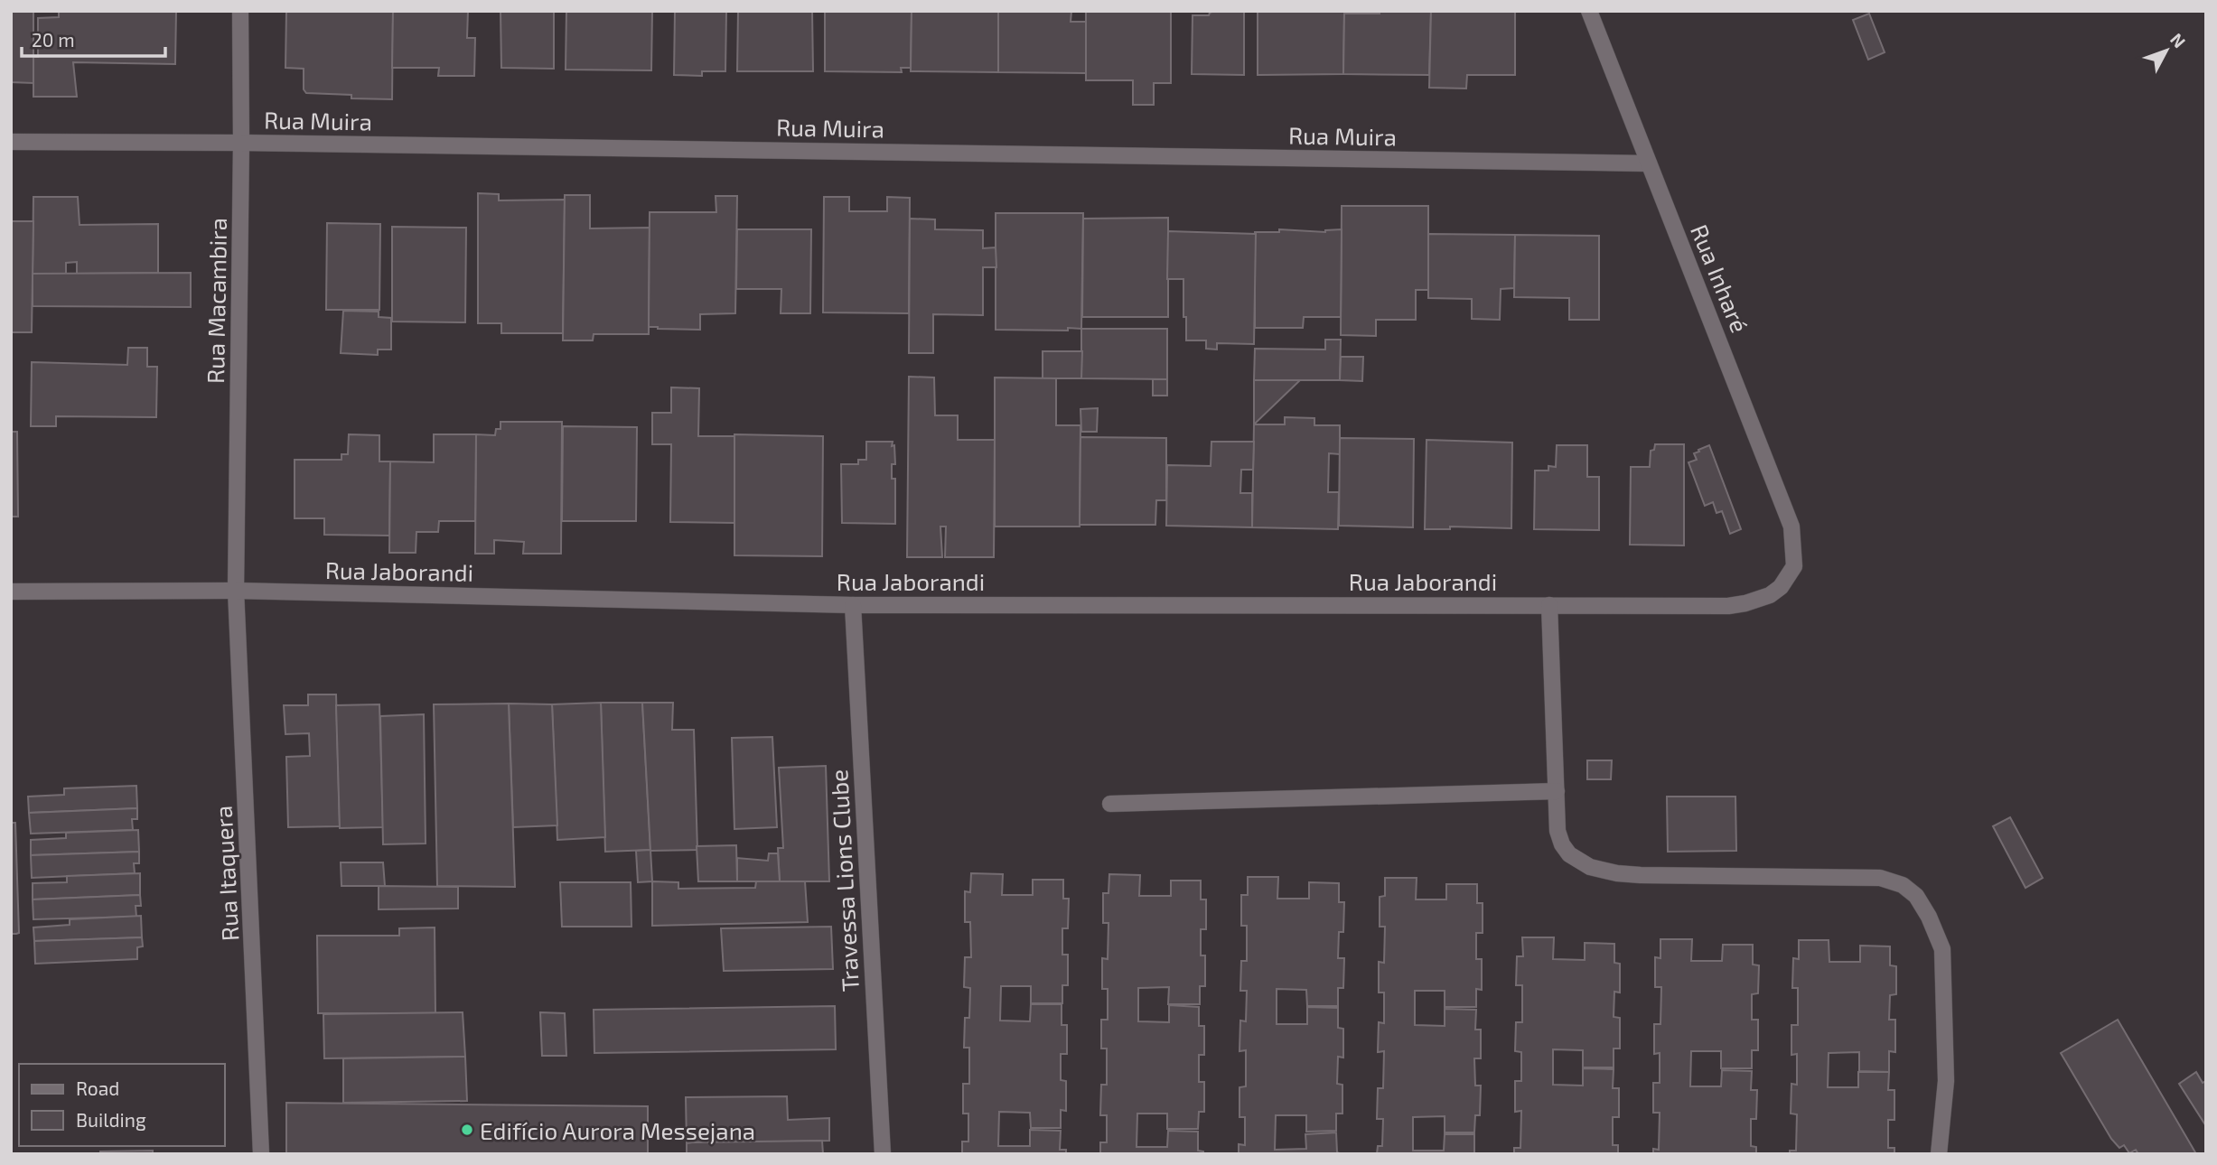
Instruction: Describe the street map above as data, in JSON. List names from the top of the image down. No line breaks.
{"streets":{"street":["Rua Muira","Rua Inharé","Rua Macambira","Rua Jaborandi","Rua Itaquera","Travessa Lions Clube"]},"crossings":[["Rua Muira","Rua Inharé"],["Rua Muira","Rua Macambira"],["Rua Inharé","Rua Jaborandi"],["Rua Macambira","Rua Jaborandi"],["Rua Macambira","Rua Itaquera"],["Rua Jaborandi","Rua Itaquera"],["Rua Jaborandi","Travessa Lions Clube"]],"places":["Edifício Aurora Messejana"],"legend":["Road","Building"],"scale_bar":"20 m","north":"top right"}
